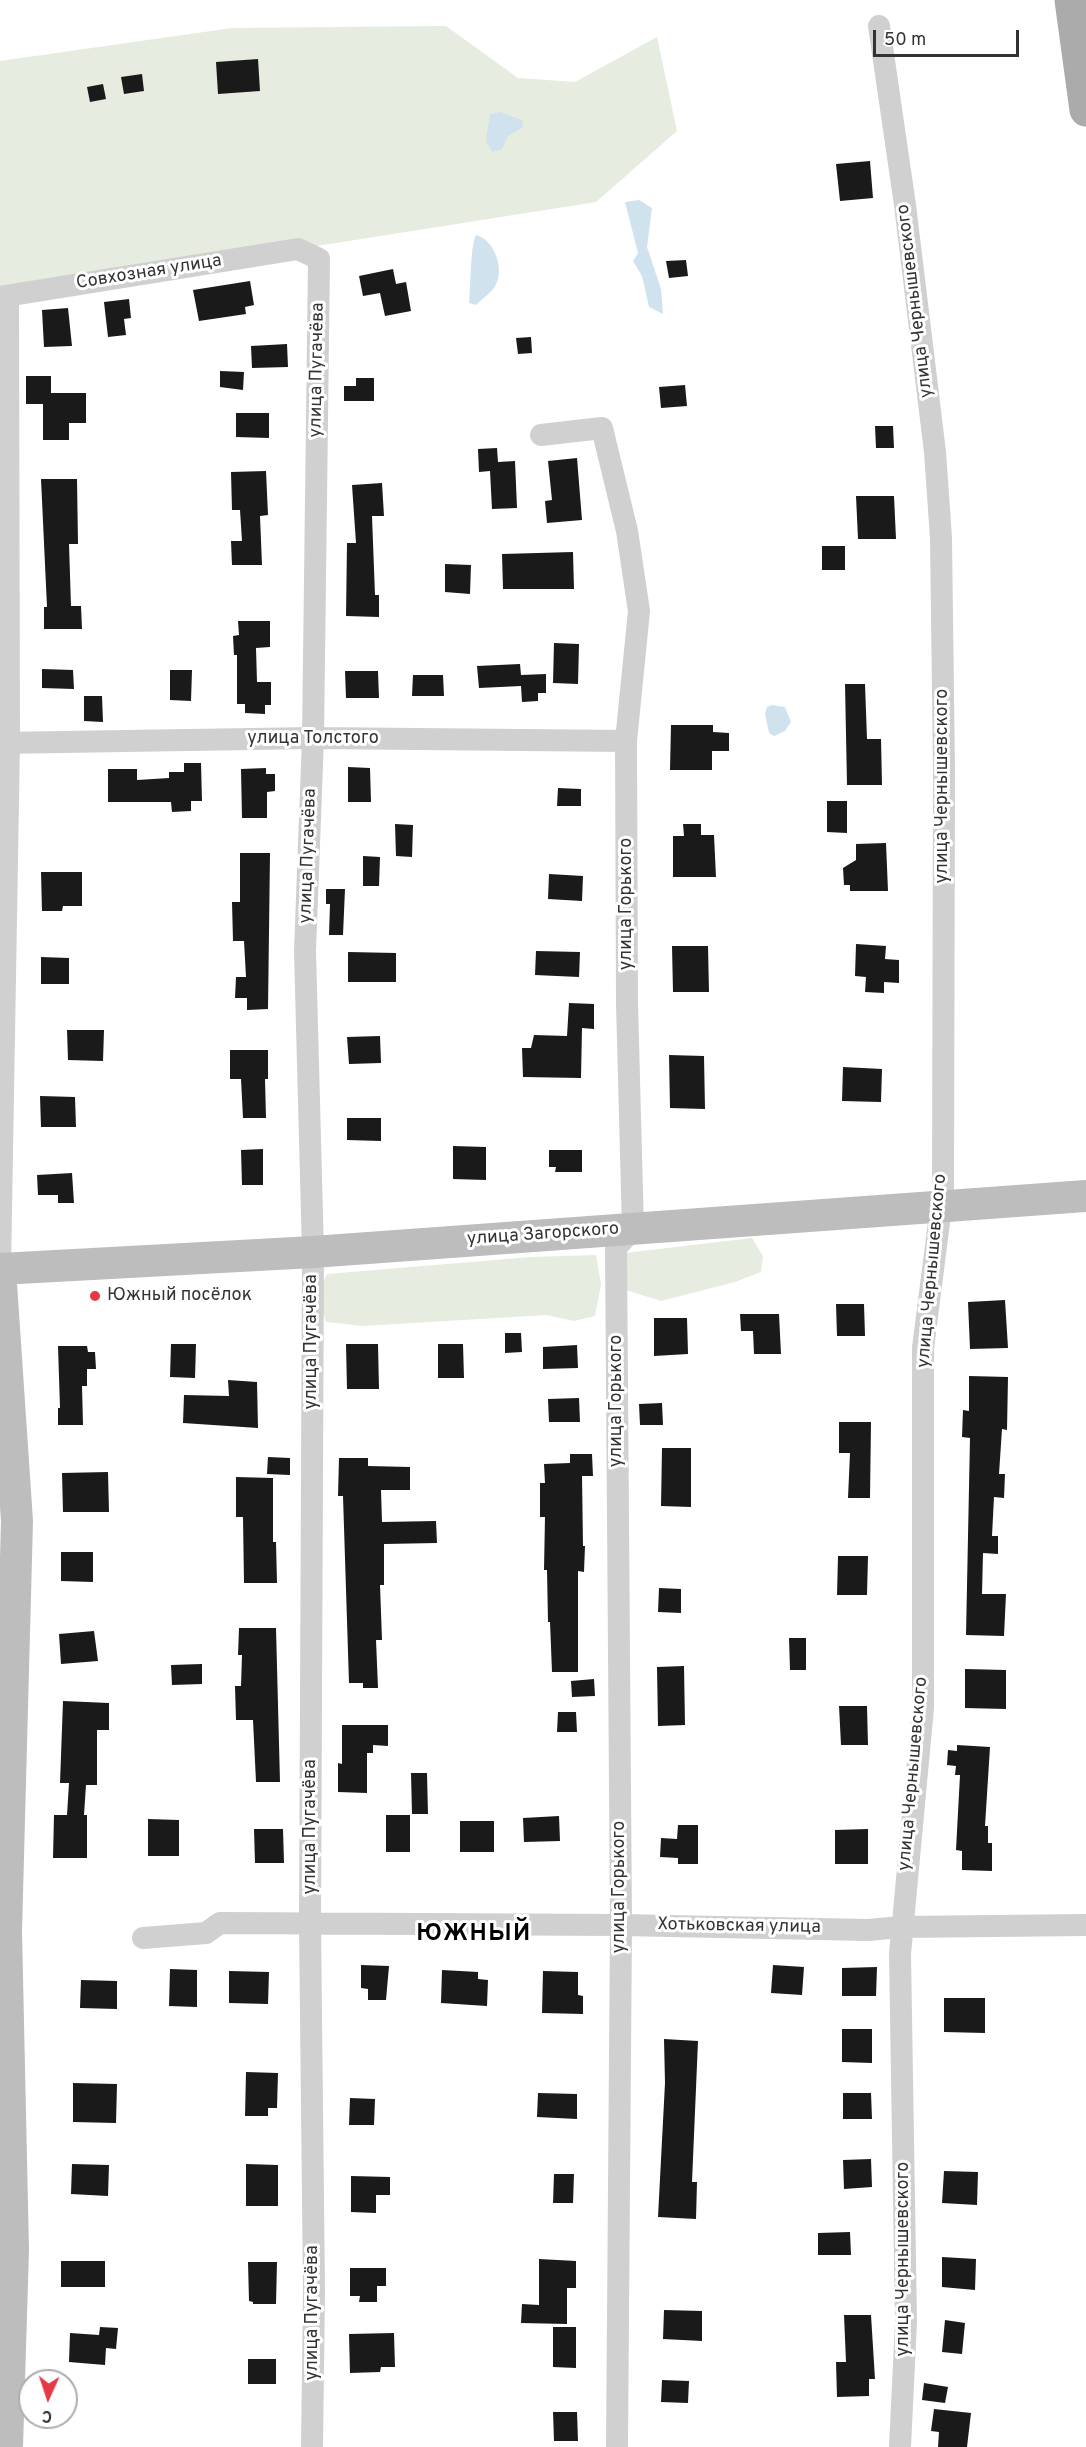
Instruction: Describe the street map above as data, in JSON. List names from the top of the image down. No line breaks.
{"streets":{"street":["Совхозная улица","улица Чернышевского","улица Пугачёва","улица Толстого","улица Горького","улица Загорского","Хотьковская улица"]},"crossings":[["Совхозная улица","улица Пугачёва"],["улица Чернышевского","улица Загорского"],["улица Чернышевского","Хотьковская улица"],["улица Пугачёва","улица Толстого"],["улица Пугачёва","улица Загорского"],["улица Пугачёва","Хотьковская улица"],["улица Толстого","улица Горького"],["улица Горького","улица Загорского"],["улица Горького","Хотьковская улица"]],"districts":["ЮЖНЫЙ"],"places":["Южный посёлок"],"scale_bar":"50 m","north":"bottom"}
